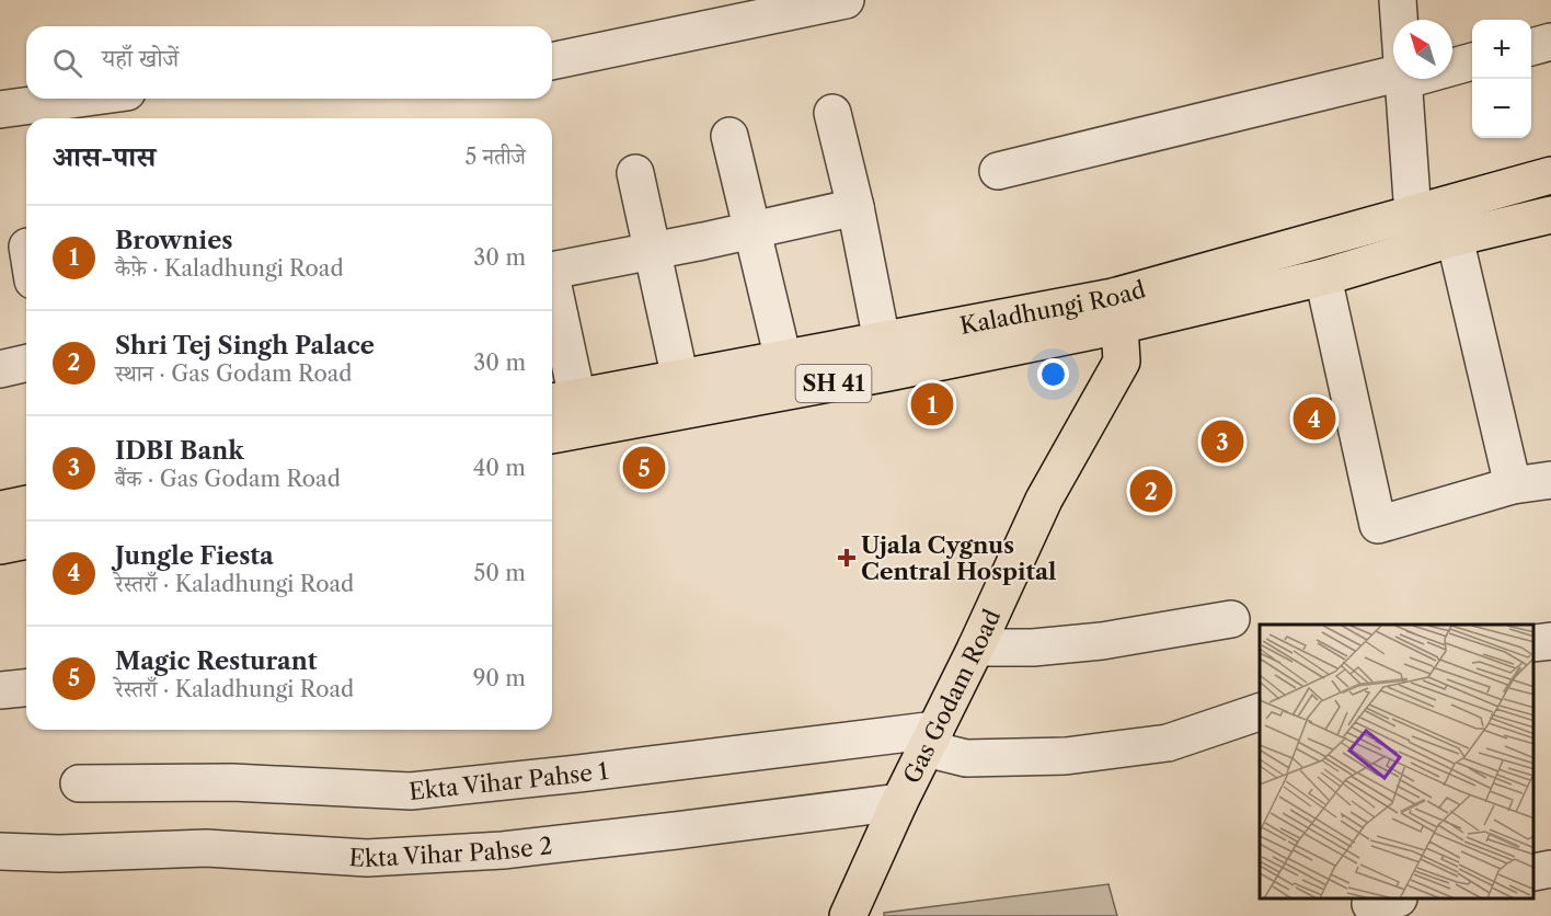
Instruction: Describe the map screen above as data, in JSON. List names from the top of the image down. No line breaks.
{"streets":{"main road":["Kaladhungi Road","SH 41","Gas Godam Road"],"street":["Ekta Vihar Pahse 1","Ekta Vihar Pahse 2"]},"crossings":[["Kaladhungi Road","Gas Godam Road"],["Gas Godam Road","Ekta Vihar Pahse 1"],["Gas Godam Road","Ekta Vihar Pahse 2"]],"places":{"health":["Ujala Cygnus Central Hospital"]},"north":"top left","page":{"map_buttons":["+","−"],"search":"यहाँ खोजें","heading":["आस-पास","5 नतीजे"],"list":[{"mark":"1","name":"Brownies","note":"कैफ़े · Kaladhungi Road","value":"30 m"},{"mark":"2","name":"Shri Tej Singh Palace","note":"स्थान · Gas Godam Road","value":"30 m"},{"mark":"3","name":"IDBI Bank","note":"बैंक · Gas Godam Road","value":"40 m"},{"mark":"4","name":"Jungle Fiesta","note":"रेस्तराँ · Kaladhungi Road","value":"50 m"},{"mark":"5","name":"Magic Resturant","note":"रेस्तराँ · Kaladhungi Road","value":"90 m"}],"pins":["1","4","3","5","2"]}}
